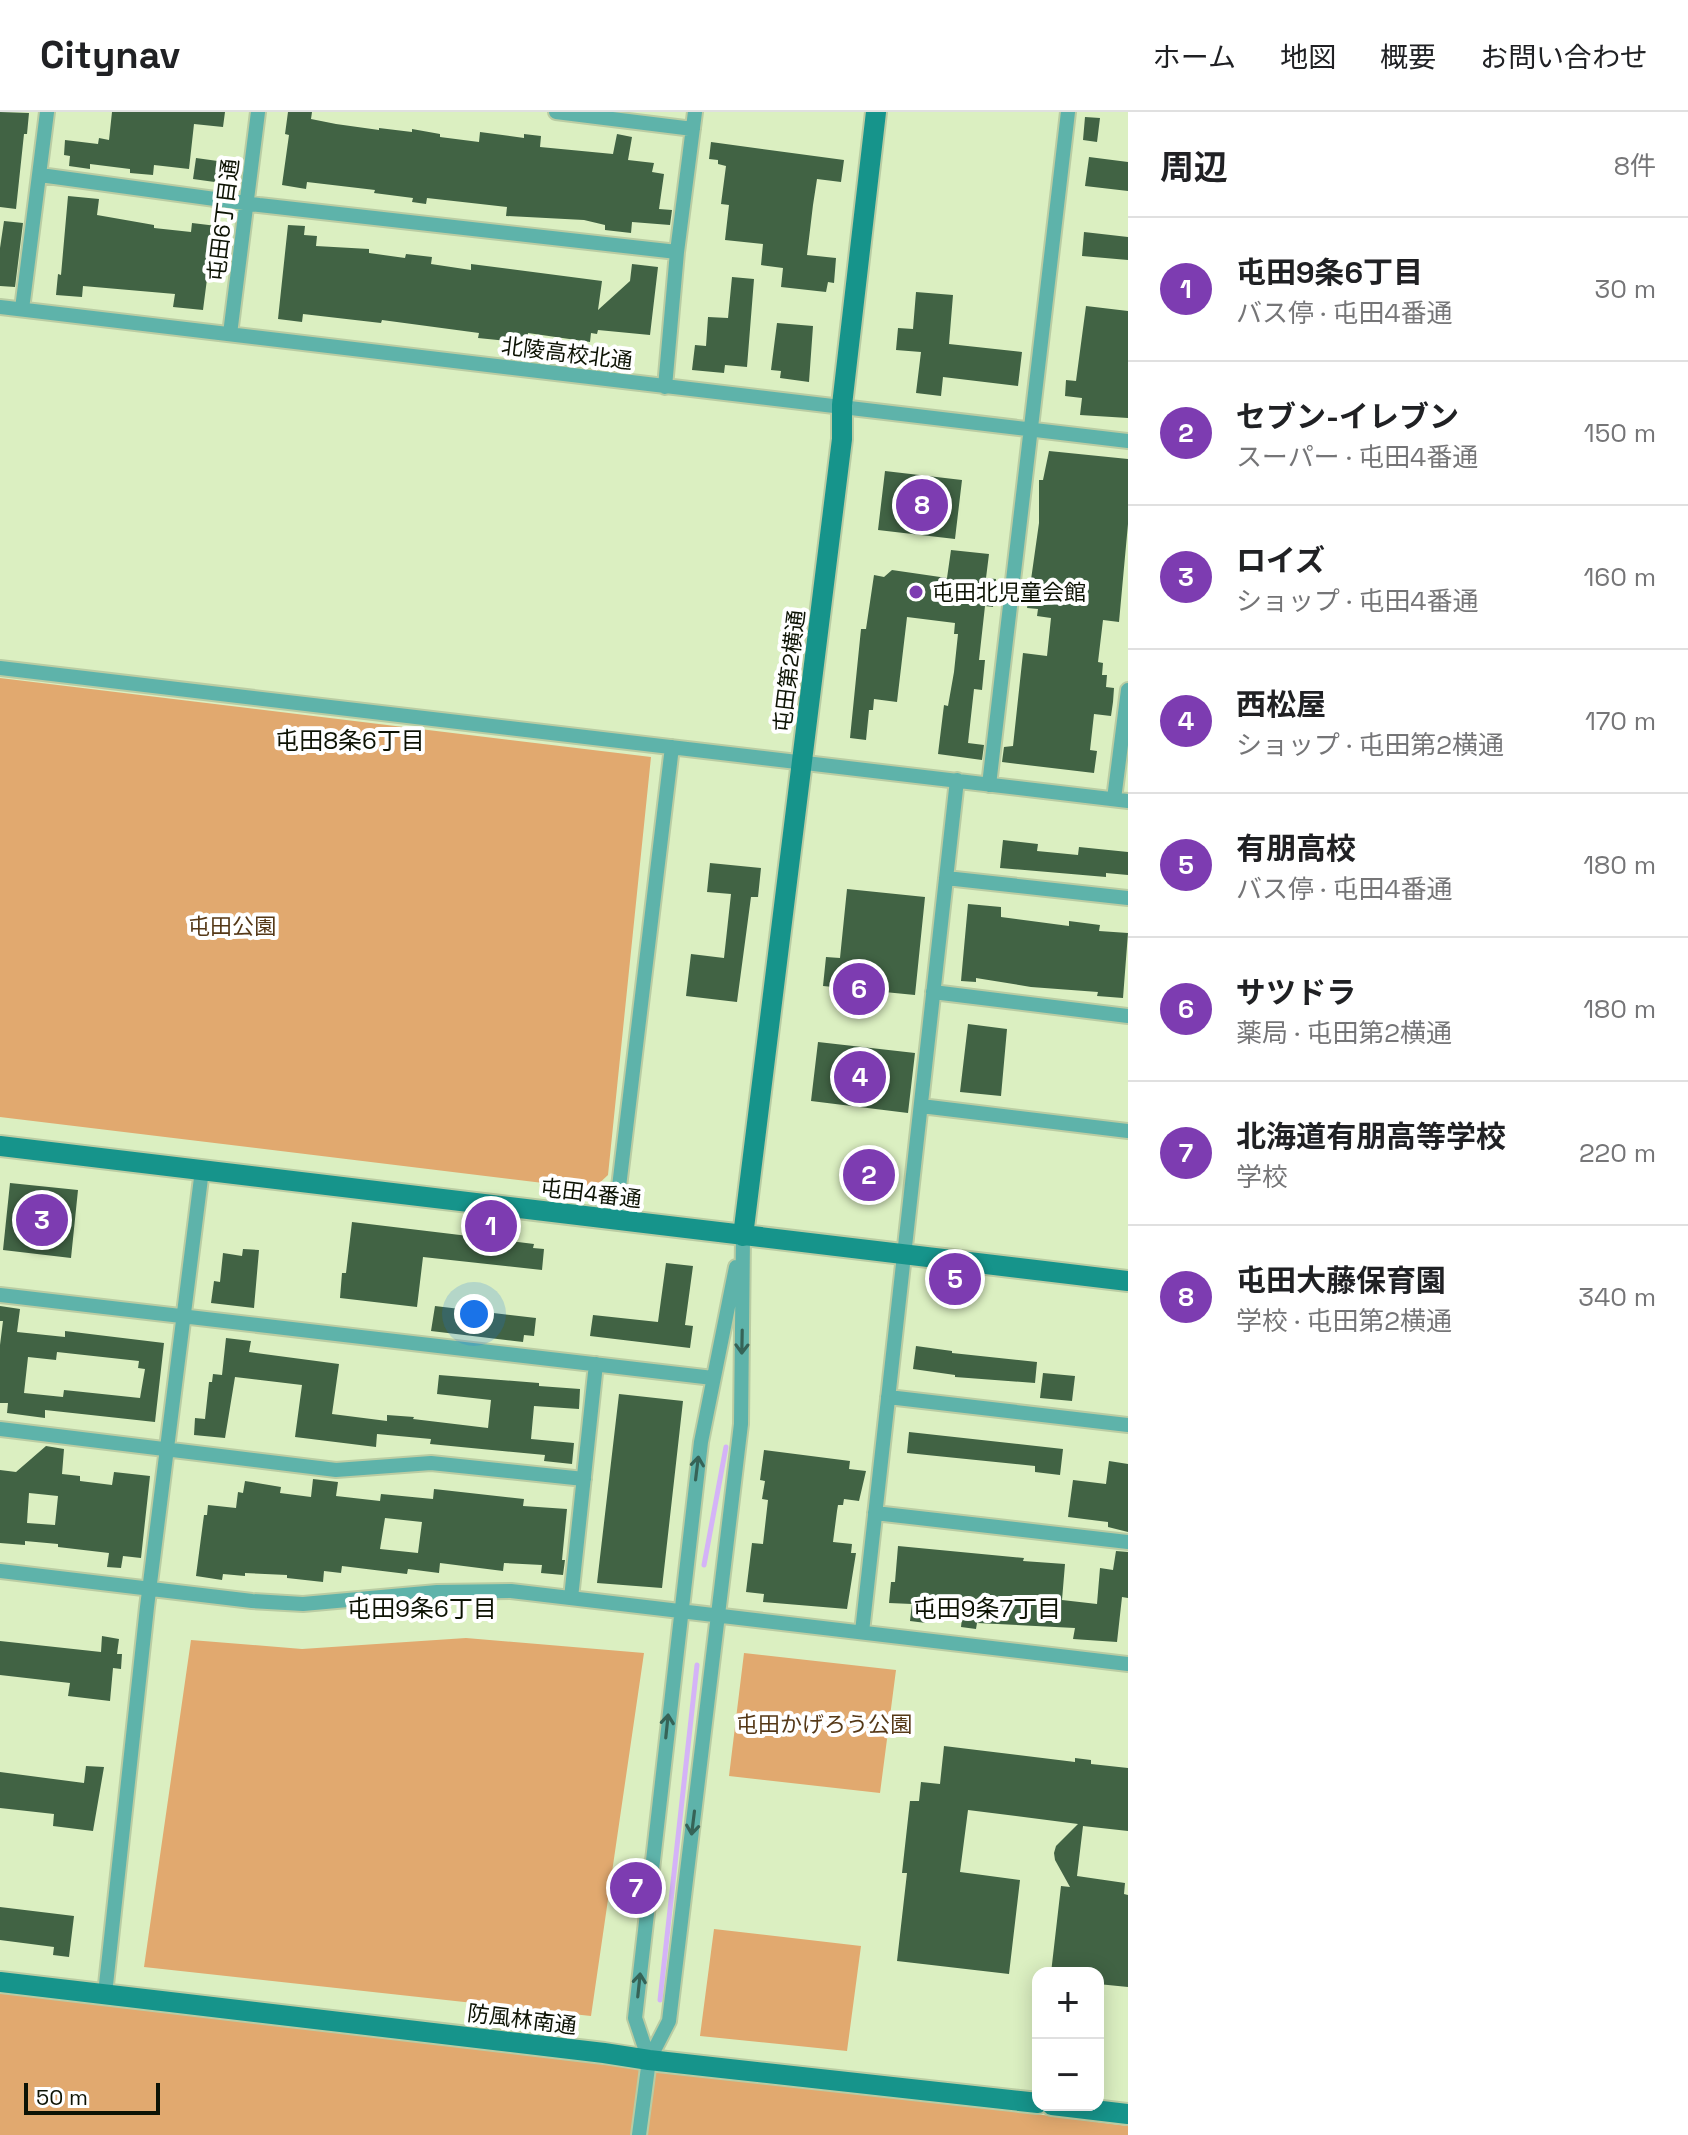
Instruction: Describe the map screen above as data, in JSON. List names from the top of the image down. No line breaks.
{"streets":{"street":["屯田6丁目通","北陵高校北通","屯田第2横通","屯田4番通","防風林南通"]},"crossings":[["屯田6丁目通","北陵高校北通"],["北陵高校北通","屯田第2横通"],["屯田第2横通","屯田4番通"]],"districts":["屯田8条6丁目","屯田9条6丁目","屯田9条7丁目"],"parks":["屯田公園","屯田かげろう公園"],"places":["屯田北児童会館"],"scale_bar":"50 m","page":{"header":"Citynav","nav":["ホーム","地図","概要","お問い合わせ"],"heading":["周辺","8件"],"list":[{"mark":"1","name":"屯田9条6丁目","note":"バス停 · 屯田4番通","value":"30 m"},{"mark":"2","name":"セブン-イレブン","note":"スーパー · 屯田4番通","value":"150 m"},{"mark":"3","name":"ロイズ","note":"ショップ · 屯田4番通","value":"160 m"},{"mark":"4","name":"西松屋","note":"ショップ · 屯田第2横通","value":"170 m"},{"mark":"5","name":"有朋高校","note":"バス停 · 屯田4番通","value":"180 m"},{"mark":"6","name":"サツドラ","note":"薬局 · 屯田第2横通","value":"180 m"},{"mark":"7","name":"北海道有朋高等学校","note":"学校","value":"220 m"},{"mark":"8","name":"屯田大藤保育園","note":"学校 · 屯田第2横通","value":"340 m"}],"pins":["8","6","4","2","3","1","5","7"],"map_buttons":["+","−"],"scale":"50 m"}}
